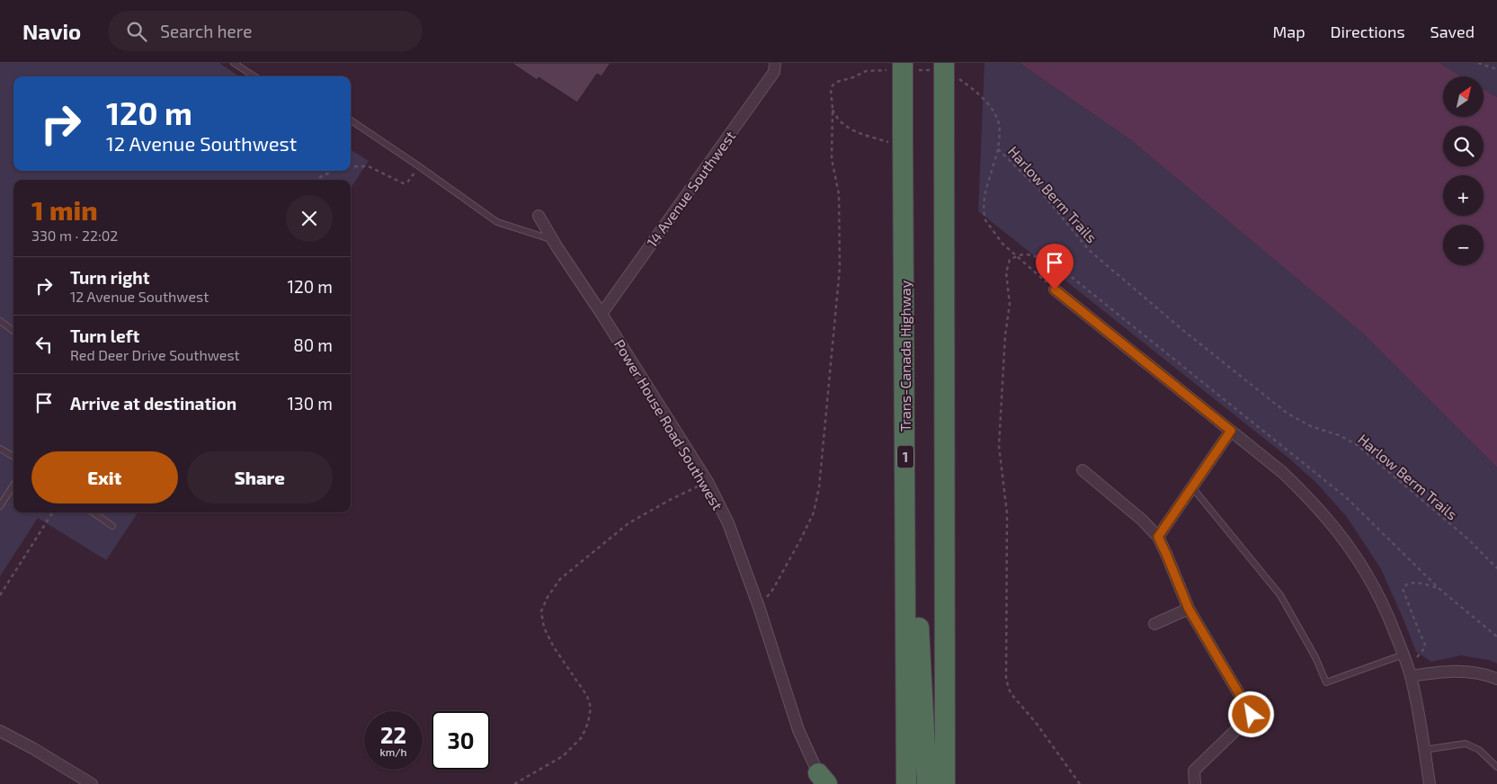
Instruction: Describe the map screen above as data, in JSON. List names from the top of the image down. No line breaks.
{"streets":{"highway":["Trans-Canada Highway","1"],"street":["14 Avenue Southwest","Power House Road Southwest"],"path":["Harlow Berm Trails"]},"crossings":[["14 Avenue Southwest","Power House Road Southwest"]],"north":"top right","page":{"header":"Navio","search":"Search here","nav":["Map","Directions","Saved"],"map_buttons":["+","−"],"turn":["120 m","12 Avenue Southwest"],"heading":["1 min","330 m · 22:02"],"list":[{"name":"Turn right","note":"12 Avenue Southwest","value":"120 m"},{"name":"Turn left","note":"Red Deer Drive Southwest","value":"80 m"},{"name":"Arrive at destination","value":"130 m"}],"buttons":["Exit","Share"],"speed":"22 km/h","limit":"30"}}
